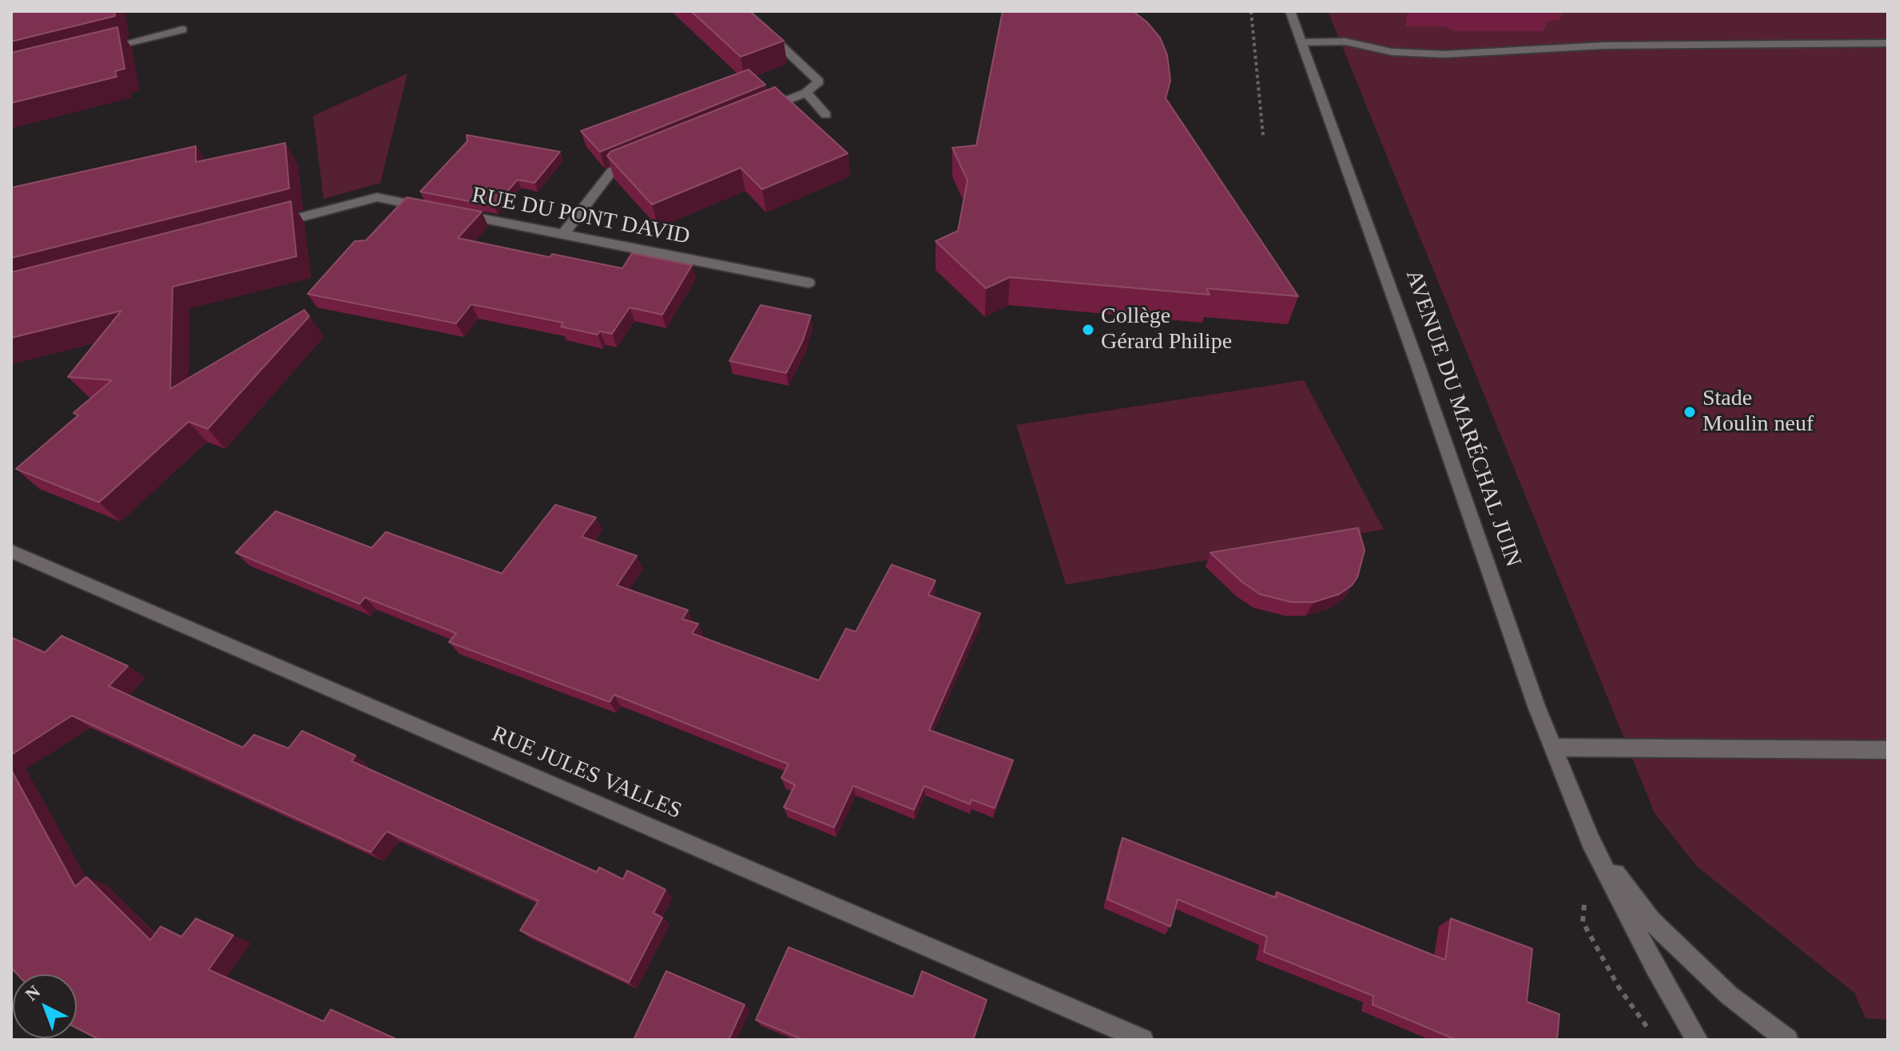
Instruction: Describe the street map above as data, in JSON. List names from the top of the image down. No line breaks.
{"streets":{"street":["RUE DU PONT DAVID","AVENUE DU MARÉCHAL JUIN","RUE JULES VALLES"]},"places":["Collège Gérard Philipe","Stade Moulin neuf"],"north":"top left"}
